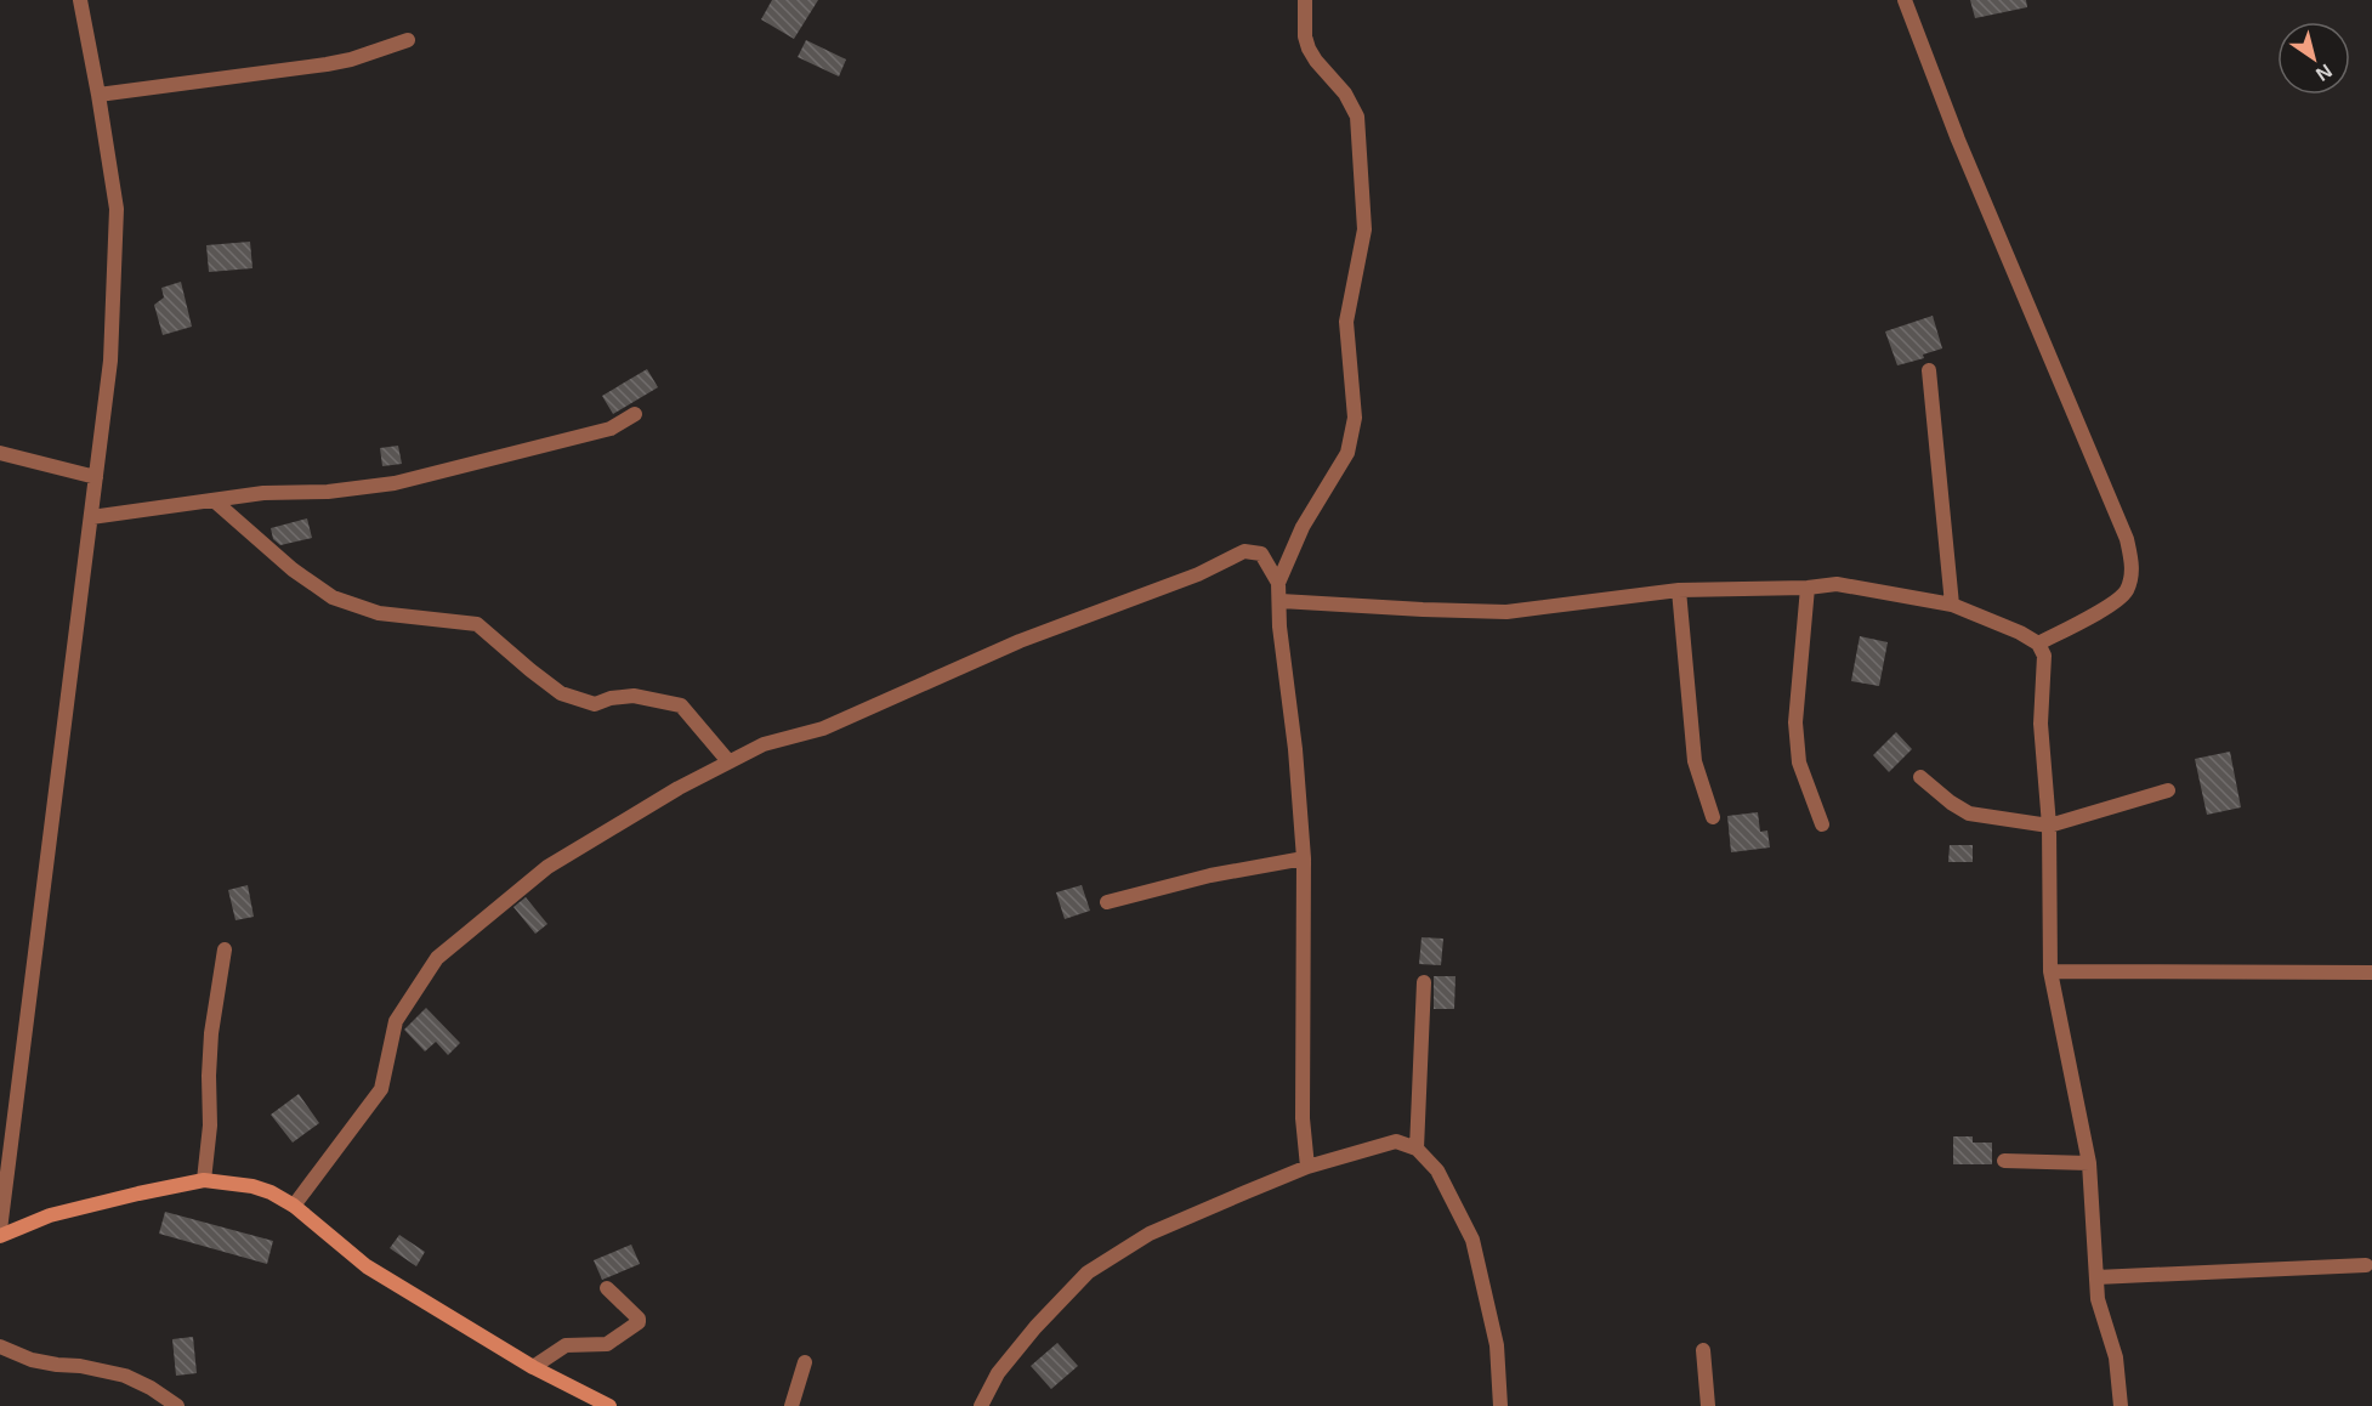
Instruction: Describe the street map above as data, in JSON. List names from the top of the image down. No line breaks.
{"north":"bottom right"}
